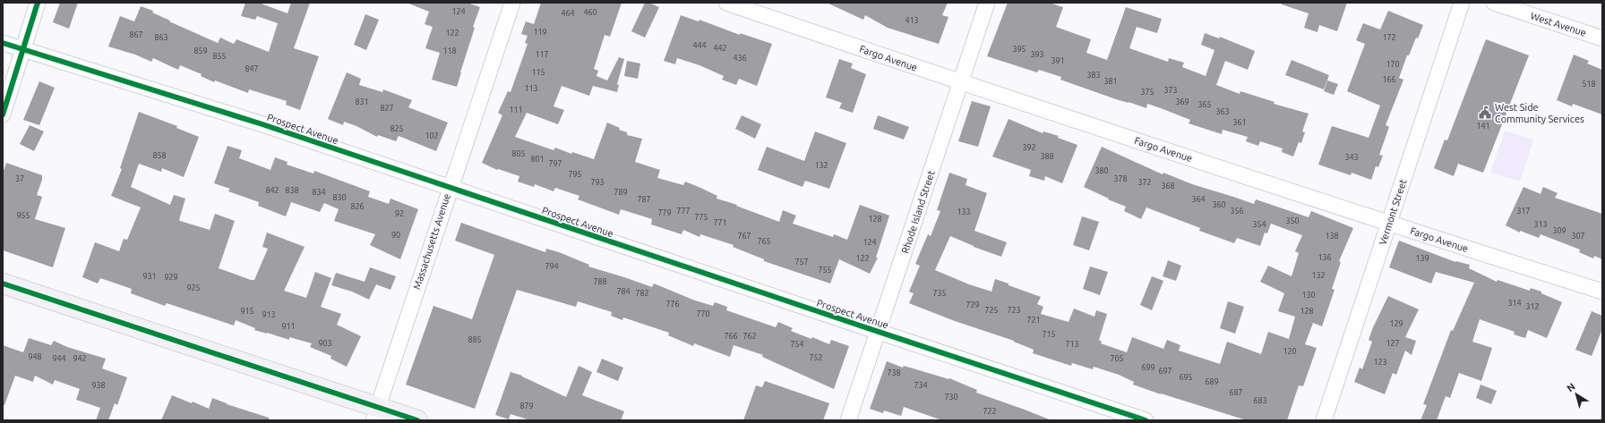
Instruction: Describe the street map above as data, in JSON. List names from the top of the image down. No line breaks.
{"streets":{"street":["West Avenue","Fargo Avenue","Prospect Avenue","Rhode Island Street","Vermont Street","Massachusetts Avenue"]},"crossings":[["Fargo Avenue","Rhode Island Street"],["Fargo Avenue","Vermont Street"],["Prospect Avenue","Rhode Island Street"],["Prospect Avenue","Massachusetts Avenue"]],"places":{"public building":["West Side Community Services"]},"house_numbers":["124","460","464","413","119","122","867","863","172","444","442","395","859","118","117","393","855","436","391","170","847","115","383","166","381","518","113","373","375","831","369","365","827","111","363","361","141","825","102","392","805","858","388","343","801","797","132","380","795","37","378","793","372","368","842","838","834","789","830","787","364","360","826","777","356","317","133","779","92","955","775","128","350","771","354","313","309","90","767","138","307","765","124","136","122","139","757","794","755","132","931","929","788","925","784","782","735","130","314","776","729","312","725","723","915","128","770","913","721","129","911","715","766","762","885","903","127","754","713","120","948","752","944","942","705","123","699","697","738","695","689","938","734","687","730","683","879","722"],"north":"top left"}
